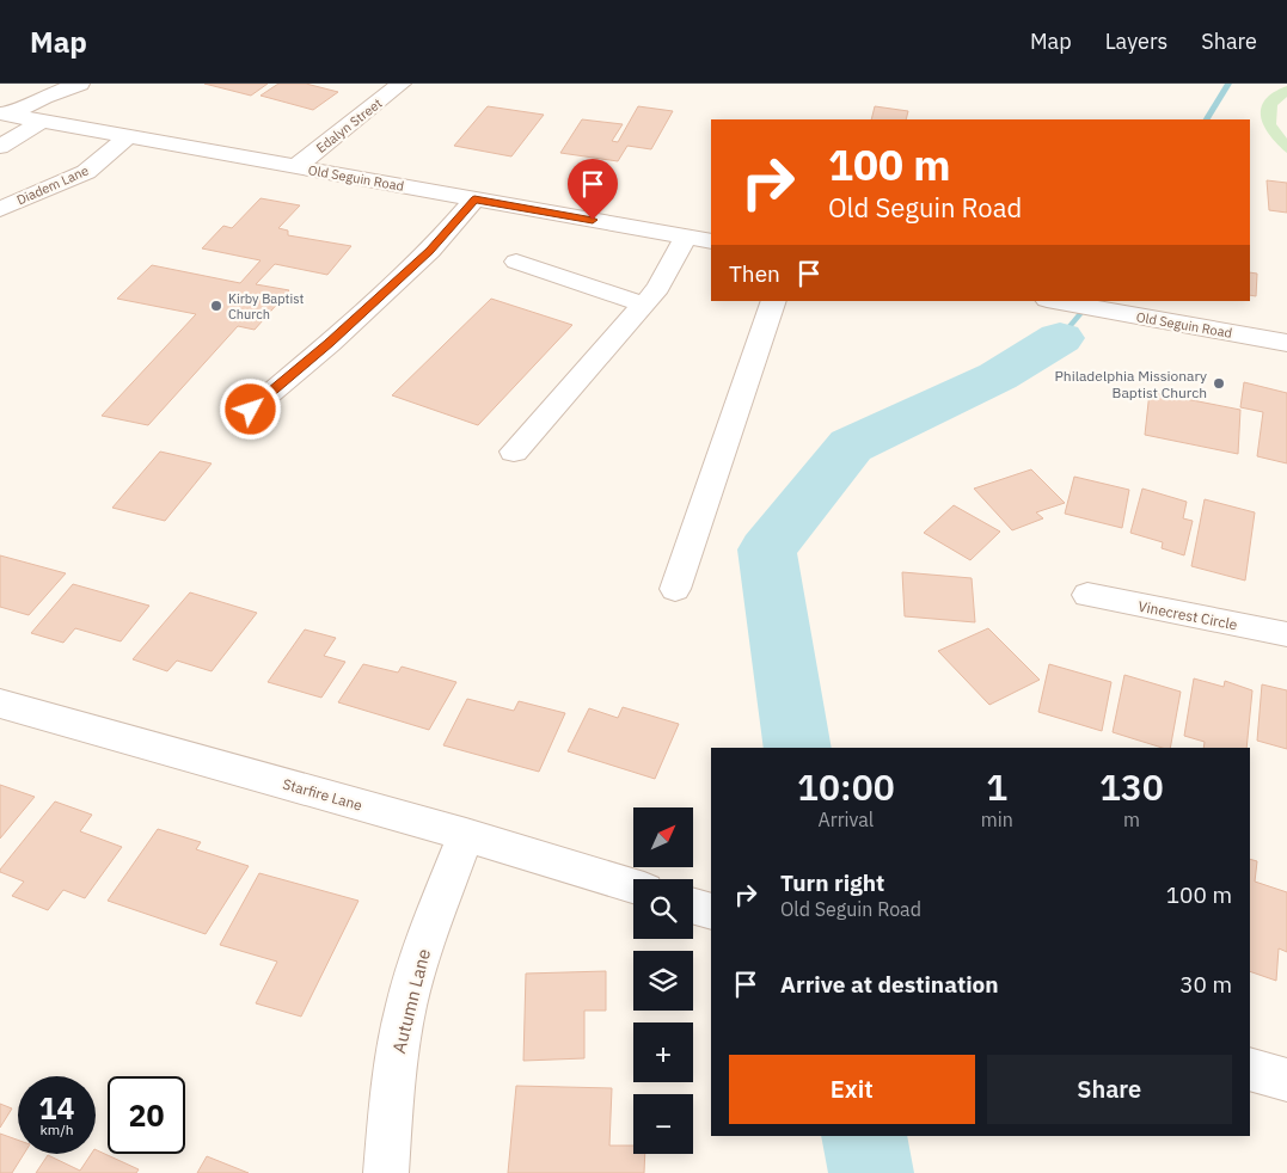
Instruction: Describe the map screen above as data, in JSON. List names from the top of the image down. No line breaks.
{"streets":{"street":["Edalyn Street","Old Seguin Road","Diadem Lane","Vinecrest Circle","Starfire Lane","Autumn Lane"]},"crossings":[["Edalyn Street","Old Seguin Road"],["Old Seguin Road","Diadem Lane"],["Starfire Lane","Autumn Lane"]],"places":["Kirby Baptist Church","Philadelphia Missionary Baptist Church"],"north":"top right","page":{"header":"Map","nav":["Map","Layers","Share"],"turn":["100 m","Old Seguin Road"],"then":"Then","eta":["10:00","Arrival","1","min","130","m"],"map_buttons":["+","−"],"list":[{"name":"Turn right","note":"Old Seguin Road","value":"100 m"},{"name":"Arrive at destination","value":"30 m"}],"buttons":["Exit","Share"],"speed":"14 km/h","limit":"20"}}
